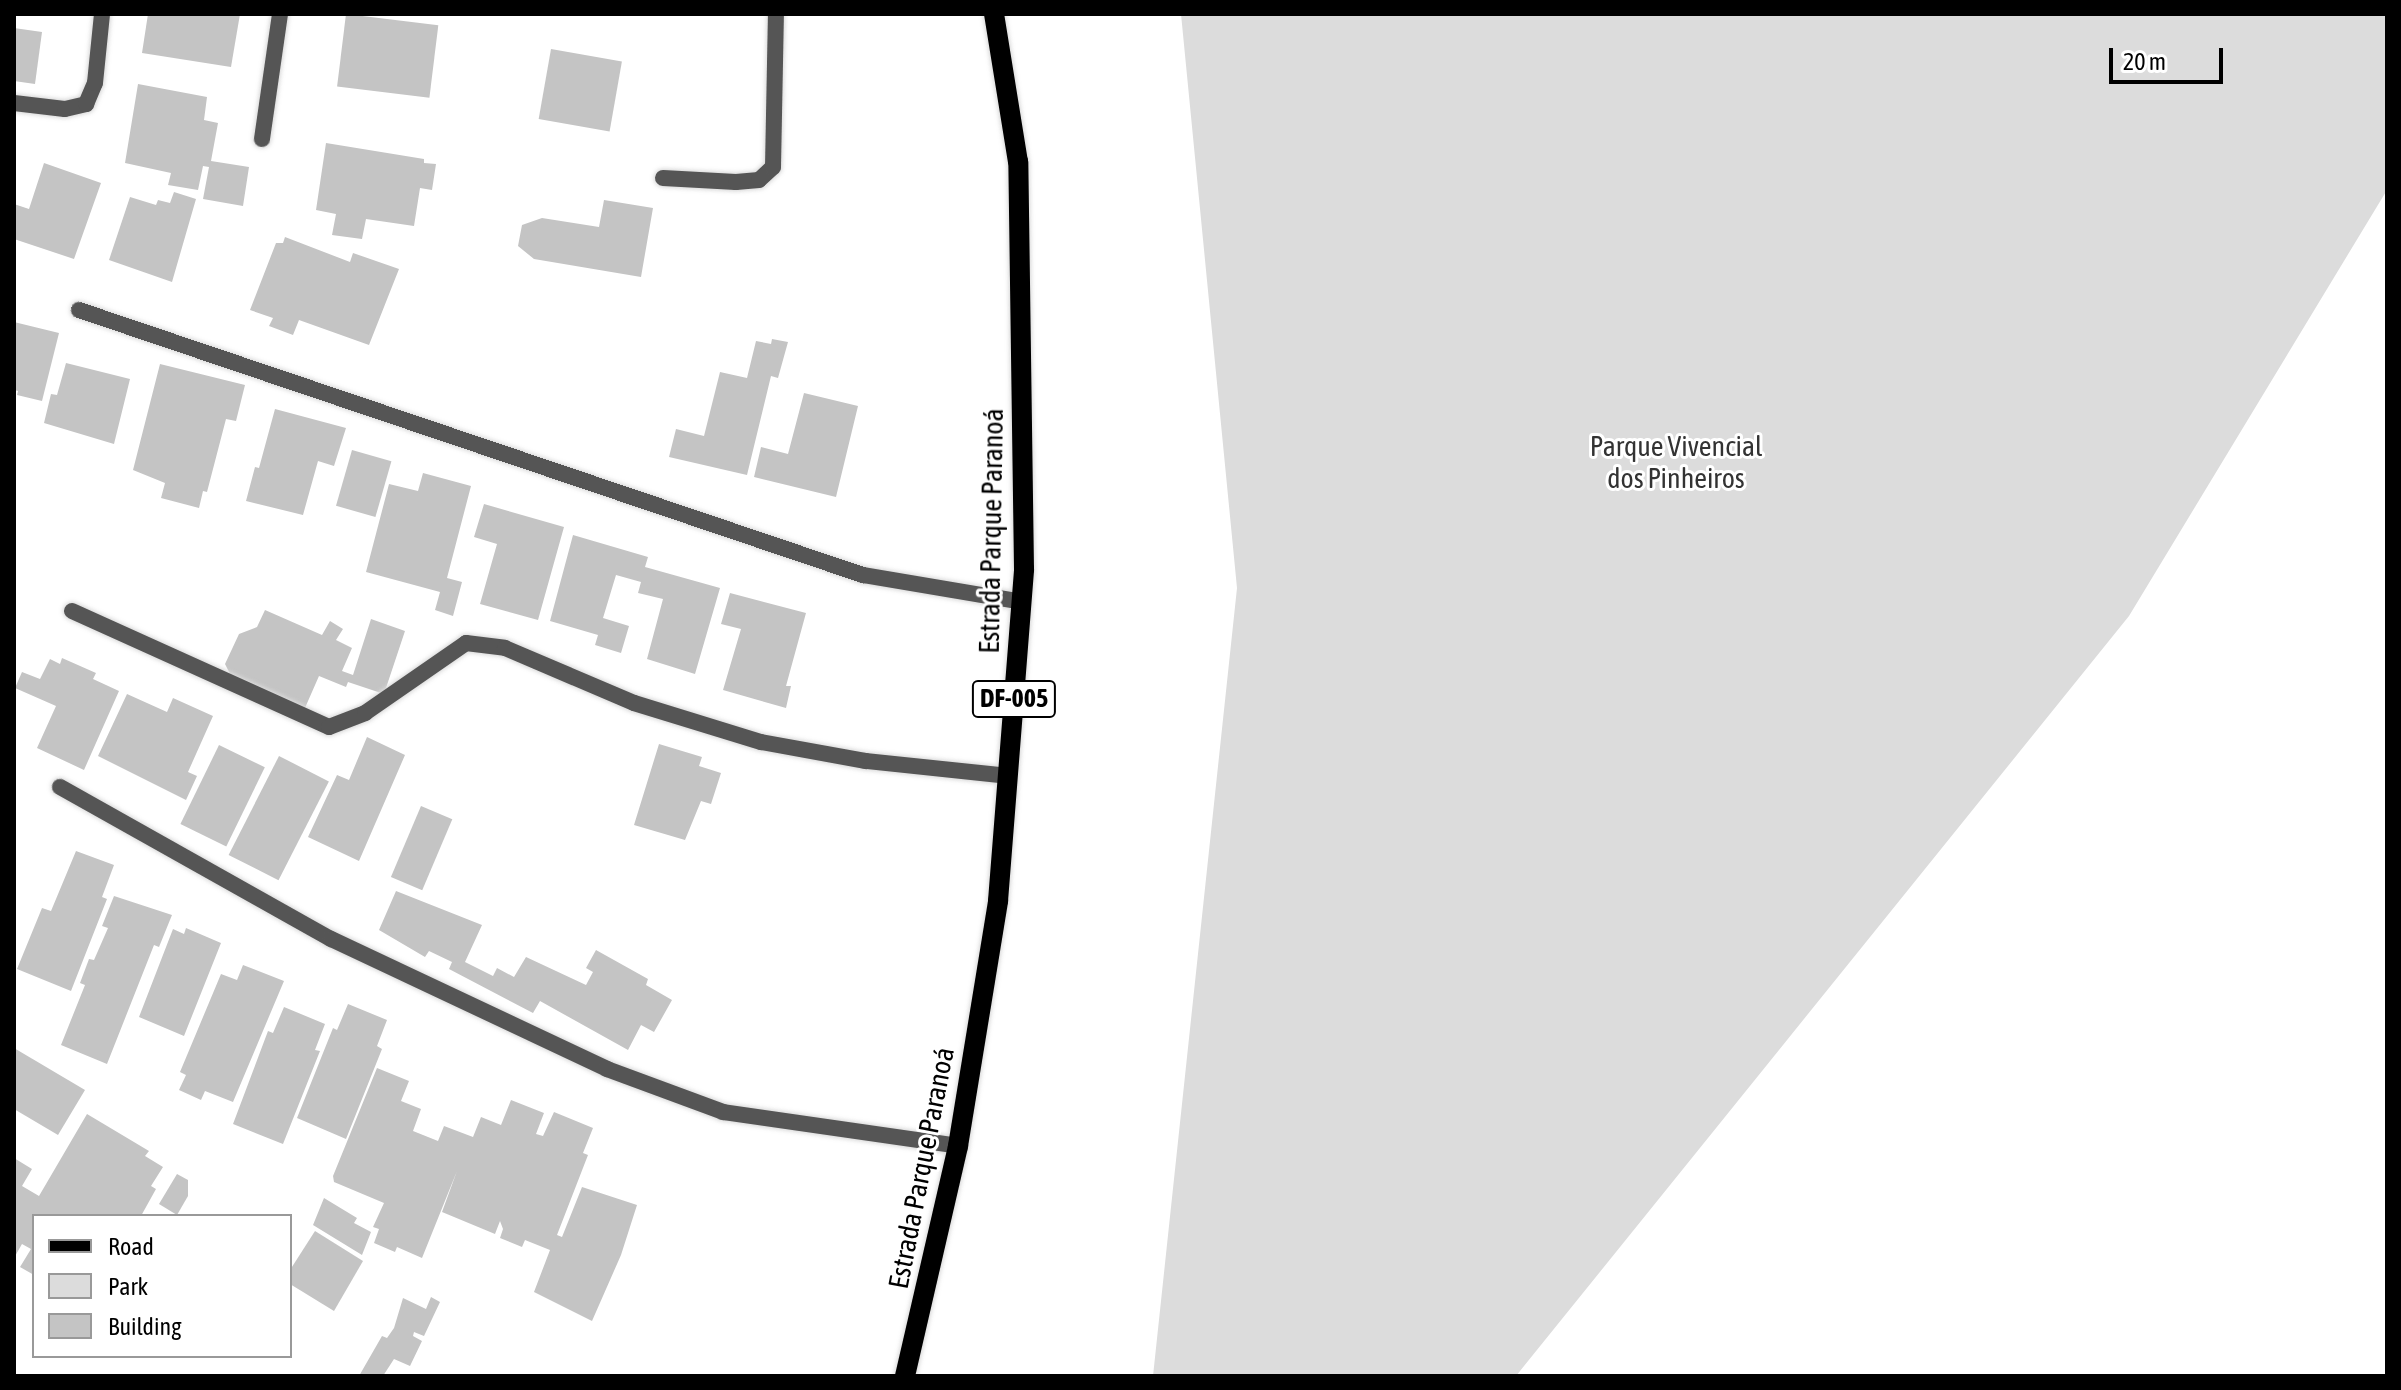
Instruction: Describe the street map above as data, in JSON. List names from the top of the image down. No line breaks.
{"streets":{"main road":["Estrada Parque Paranoá","DF-005"]},"parks":["Parque Vivencial dos Pinheiros"],"legend":["Road","Park","Building"],"scale_bar":"20 m"}
